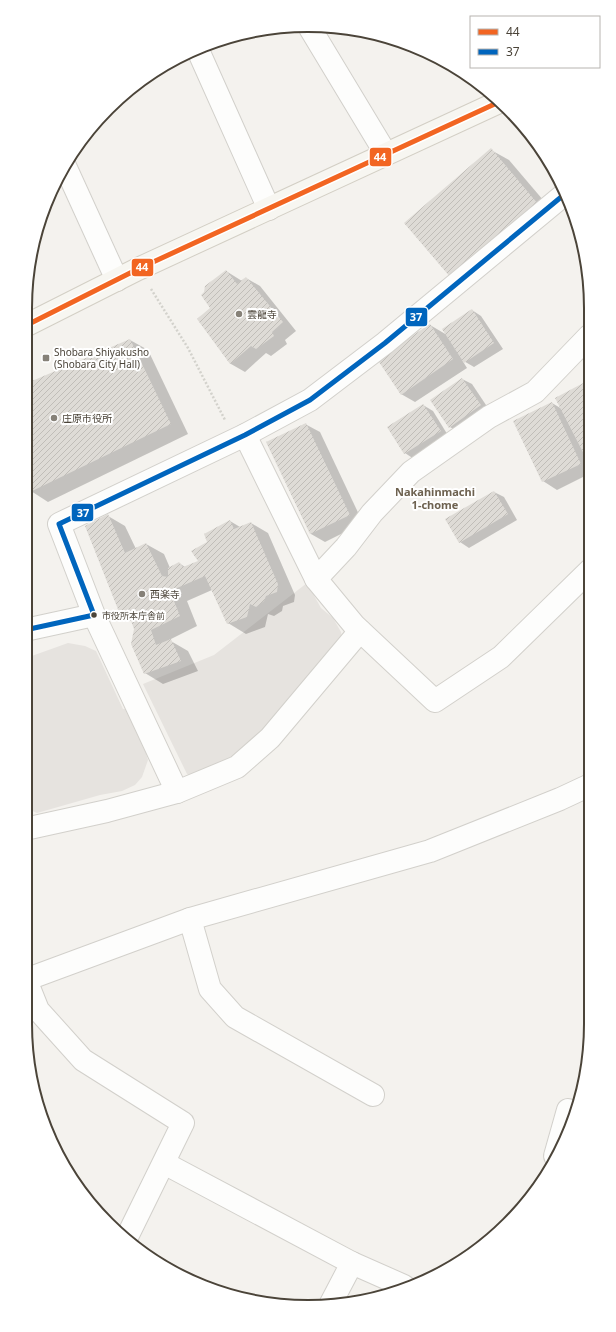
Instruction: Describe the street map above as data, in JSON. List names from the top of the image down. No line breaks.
{"districts":["Nakahinmachi 1-chome"],"places":{"other":["雲龍寺","庄原市役所","西楽寺","市役所本庁舎前"],"transit":["Shobara Shiyakusho (Shobara City Hall)"]},"lines":["transit line 44","transit line 37"],"legend":["44","37"]}
